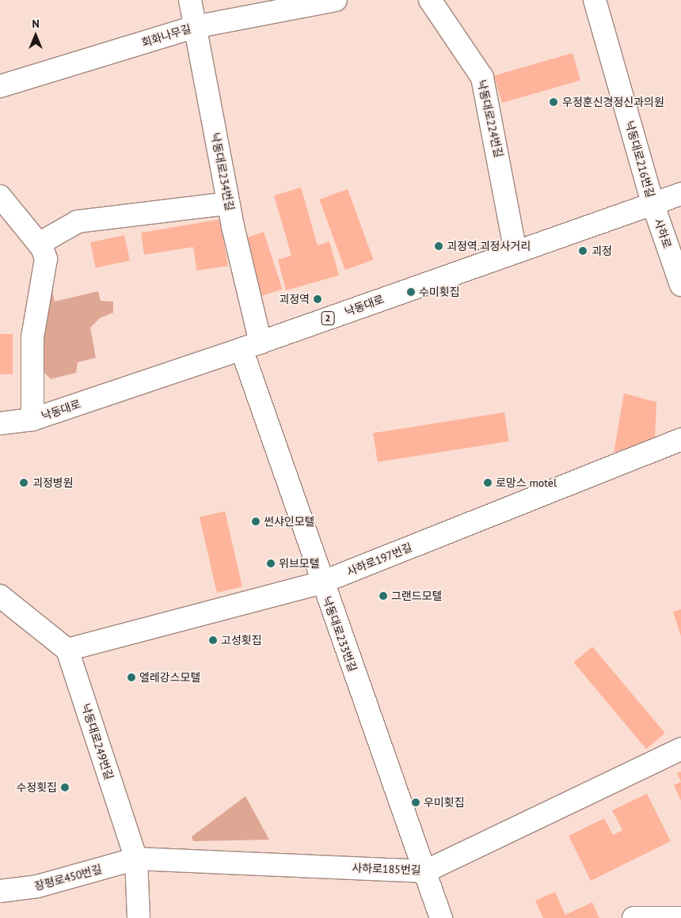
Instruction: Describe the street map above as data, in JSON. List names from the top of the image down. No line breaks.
{"streets":{"street":["회화나무길","낙동대로224번길","낙동대로216번길","낙동대로234번길","사하로","낙동대로","2","사하로197번길","낙동대로233번길","낙동대로249번길","사하로185번길","장평로450번길"]},"crossings":[["회화나무길","낙동대로234번길"],["낙동대로224번길","낙동대로"],["낙동대로216번길","사하로"],["낙동대로216번길","낙동대로"],["낙동대로234번길","낙동대로"],["낙동대로234번길","낙동대로233번길"],["사하로","낙동대로"],["낙동대로","낙동대로233번길"],["사하로197번길","낙동대로233번길"],["사하로197번길","낙동대로249번길"],["낙동대로233번길","사하로185번길"],["낙동대로249번길","사하로185번길"],["낙동대로249번길","장평로450번길"],["사하로185번길","장평로450번길"]],"places":["우정훈신경정신과의원","괴정역.괴정사거리","괴정","수미횟집","괴정역","괴정병원","로망스 motel","썬샤인모텔","위브모텔","그랜드모텔","고성횟집","엘레강스모텔","수정횟집","우미횟집"],"north":"top"}
